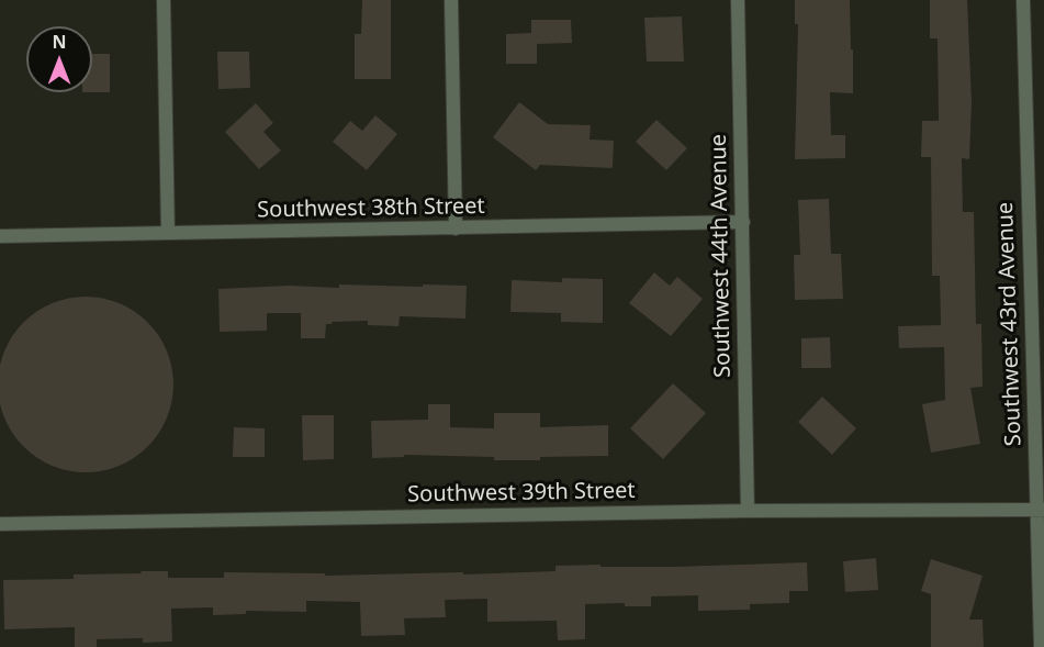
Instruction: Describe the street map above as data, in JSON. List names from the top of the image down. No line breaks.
{"streets":{"street":["Southwest 38th Street","Southwest 44th Avenue","Southwest 43rd Avenue","Southwest 39th Street"]},"crossings":[["Southwest 38th Street","Southwest 44th Avenue"],["Southwest 44th Avenue","Southwest 39th Street"],["Southwest 43rd Avenue","Southwest 39th Street"]],"north":"top"}
